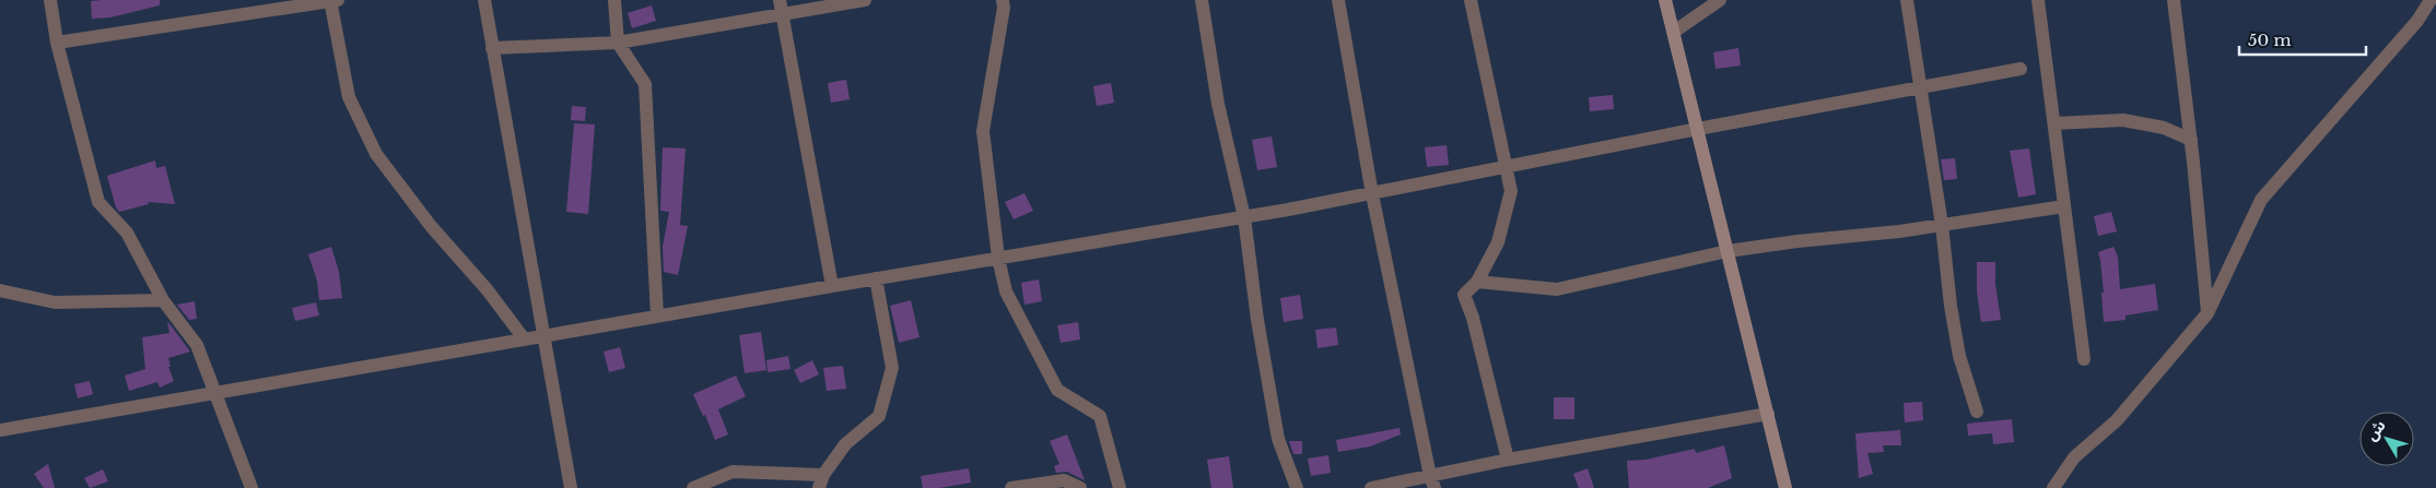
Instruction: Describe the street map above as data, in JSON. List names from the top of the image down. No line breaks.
{"scale_bar":"50 m","north":"top left"}
